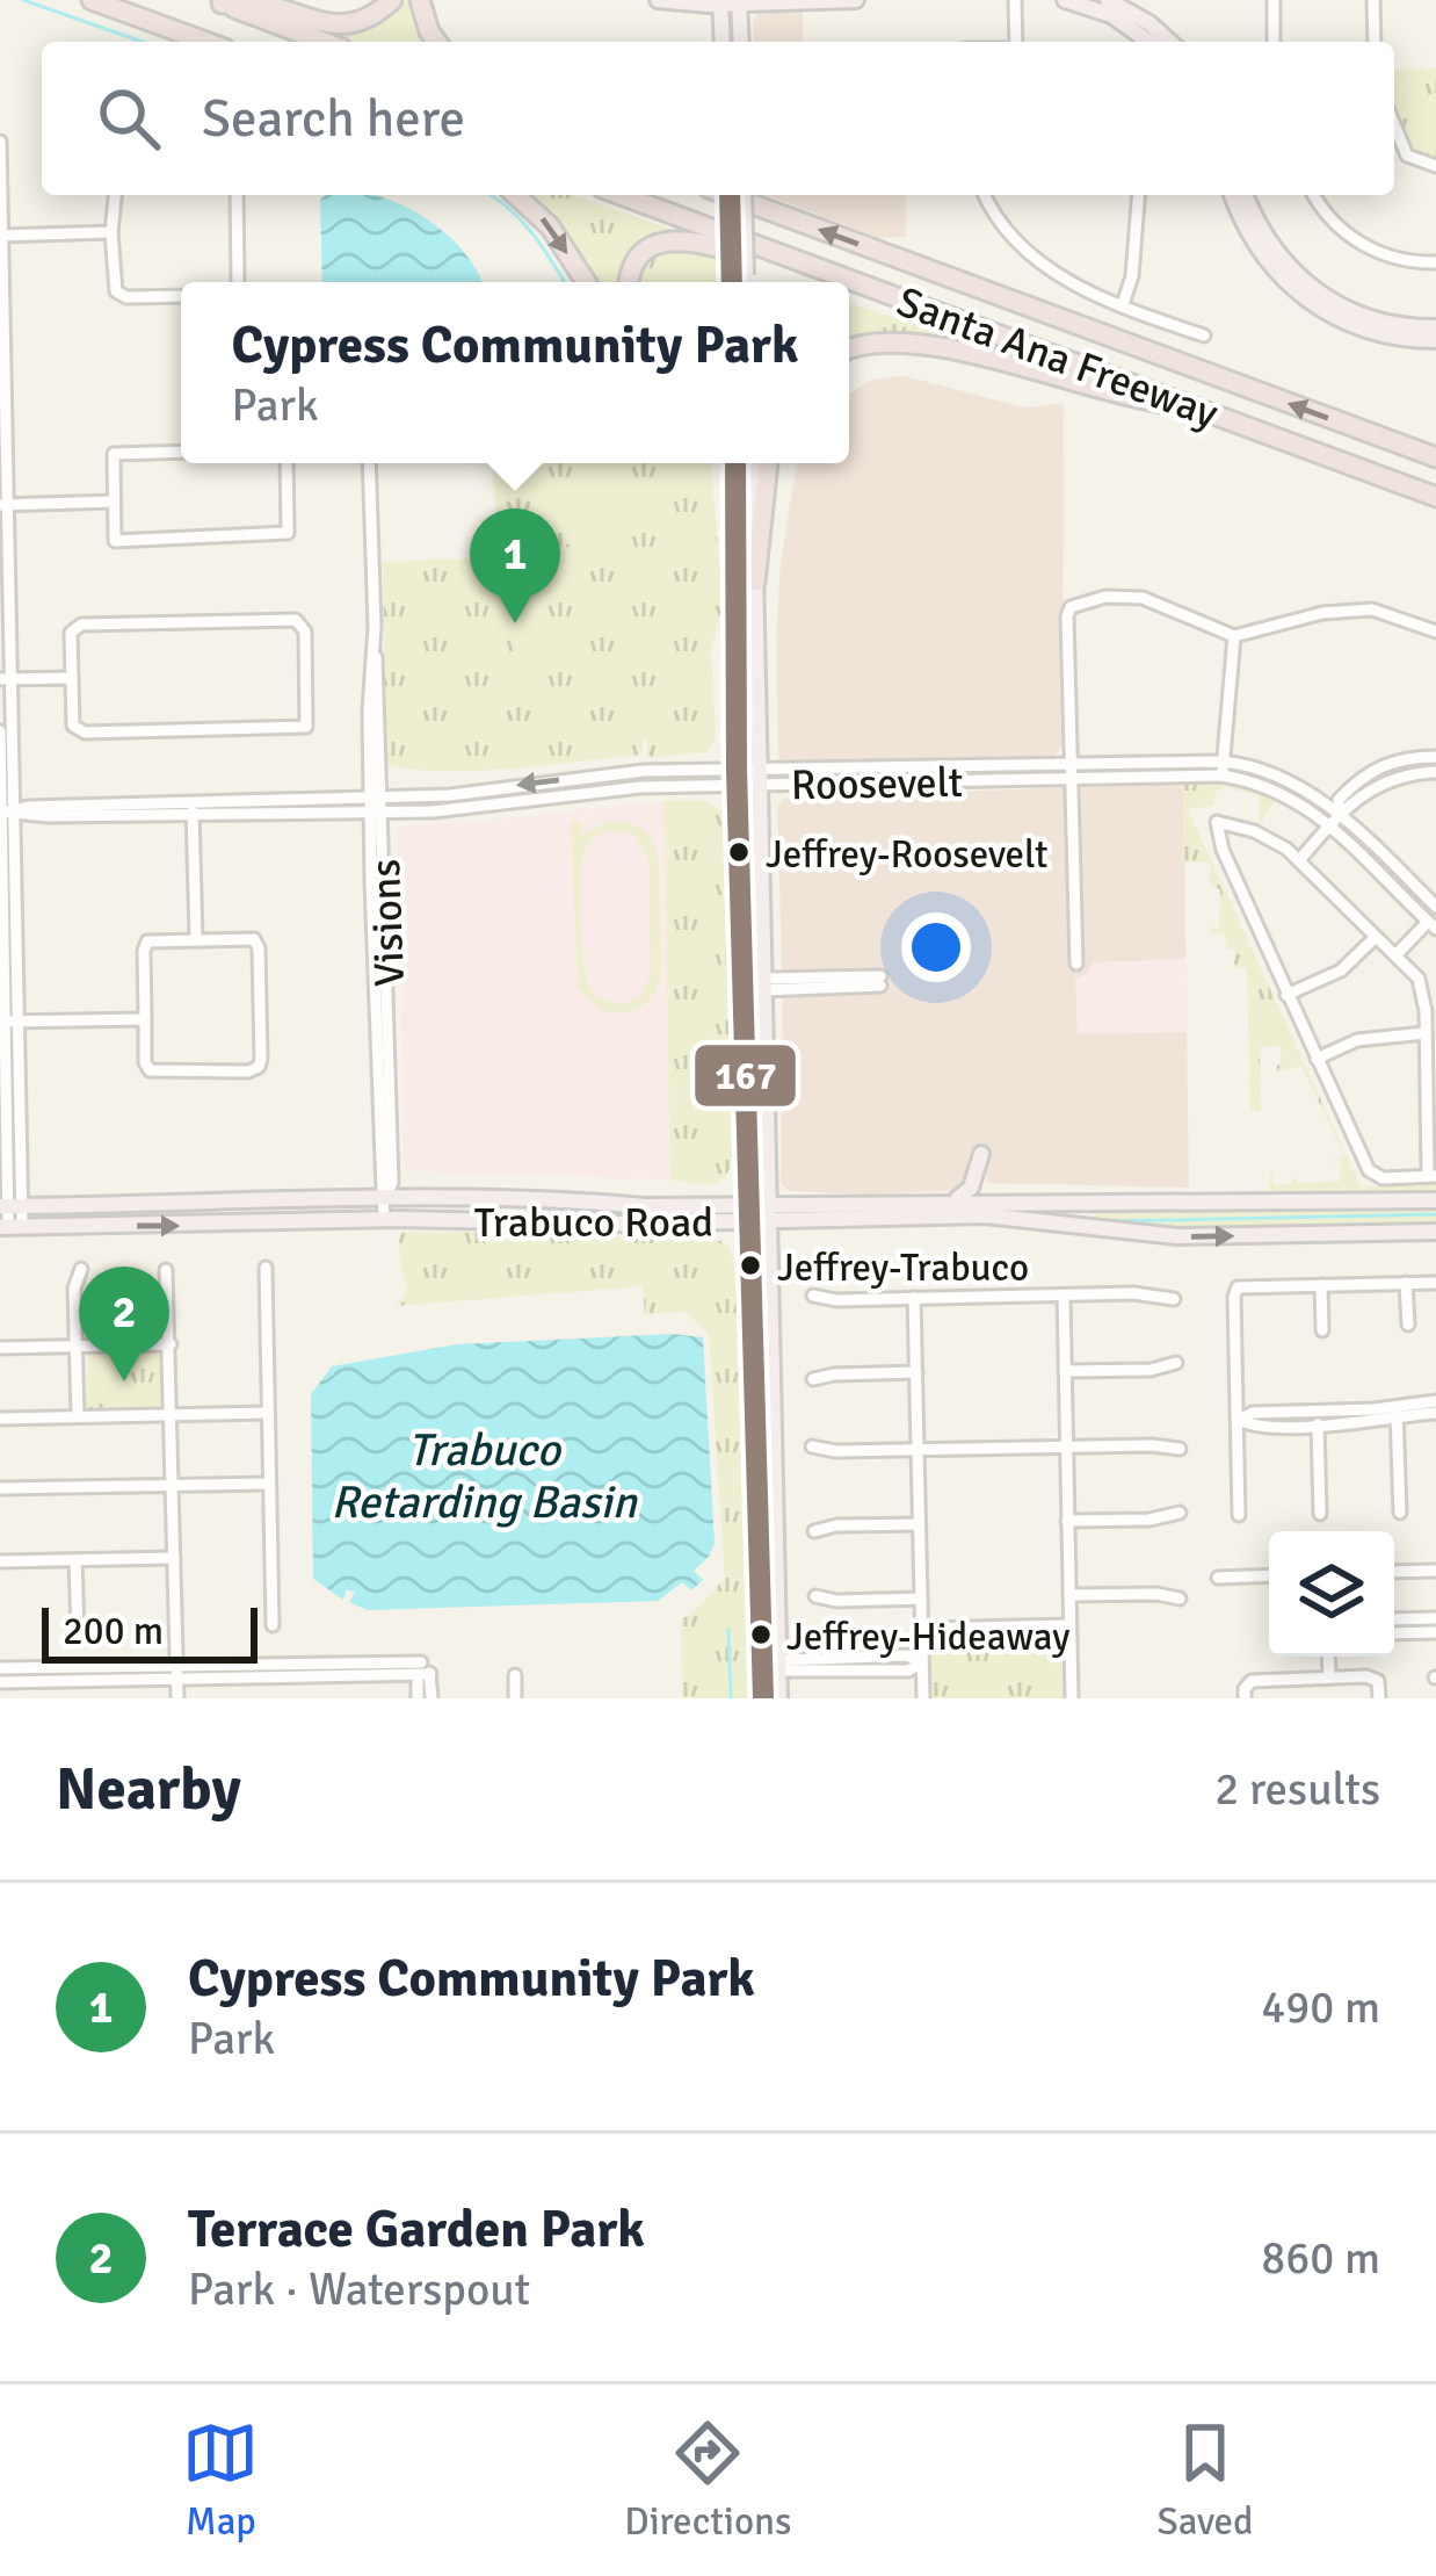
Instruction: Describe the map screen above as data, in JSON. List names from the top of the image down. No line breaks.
{"streets":{"highway":["Santa Ana Freeway"],"main road":["Trabuco Road"],"street":["Roosevelt","Visions"]},"crossings":[["Roosevelt","Visions"],["Visions","Trabuco Road"]],"water":["Trabuco Retarding Basin"],"places":["Jeffrey-Roosevelt","Jeffrey-Trabuco","Jeffrey-Hideaway"],"lines":["transit line 167"],"scale_bar":"200 m","page":{"search":"Search here","popup":["Cypress Community Park","Park"],"pins":["1","2"],"scale":"200 m","heading":["Nearby","2 results"],"list":[{"mark":"1","name":"Cypress Community Park","note":"Park","value":"490 m"},{"mark":"2","name":"Terrace Garden Park","note":"Park · Waterspout","value":"860 m"}],"nav":["Map","Directions","Saved"]}}
